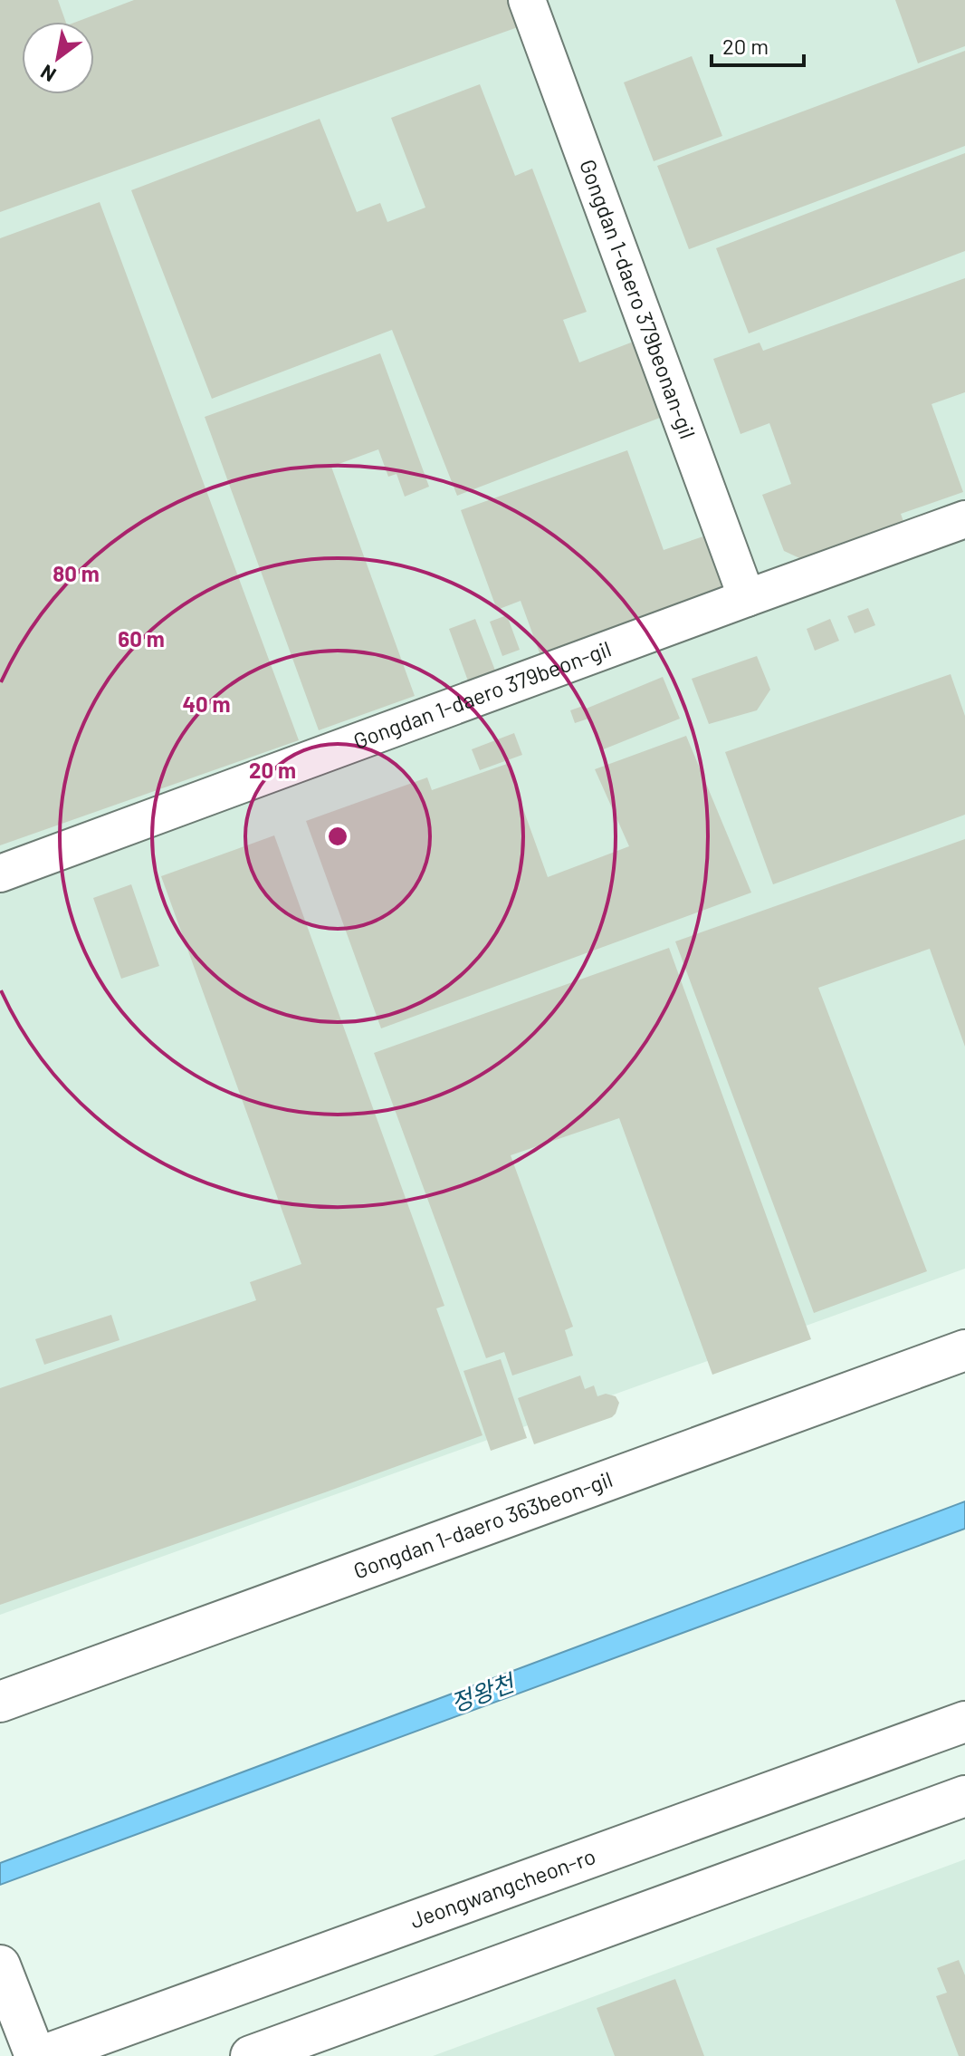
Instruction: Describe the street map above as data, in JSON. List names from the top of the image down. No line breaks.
{"streets":{"street":["Gongdan 1-daero 379beonan-gil","Gongdan 1-daero 379beon-gil","Gongdan 1-daero 363beon-gil","Jeongwangcheon-ro"]},"crossings":[["Gongdan 1-daero 379beonan-gil","Gongdan 1-daero 379beon-gil"]],"water":["정왕천"],"scale_bar":"20 m","north":"bottom left","rings":["80 m","60 m","40 m","20 m"]}
